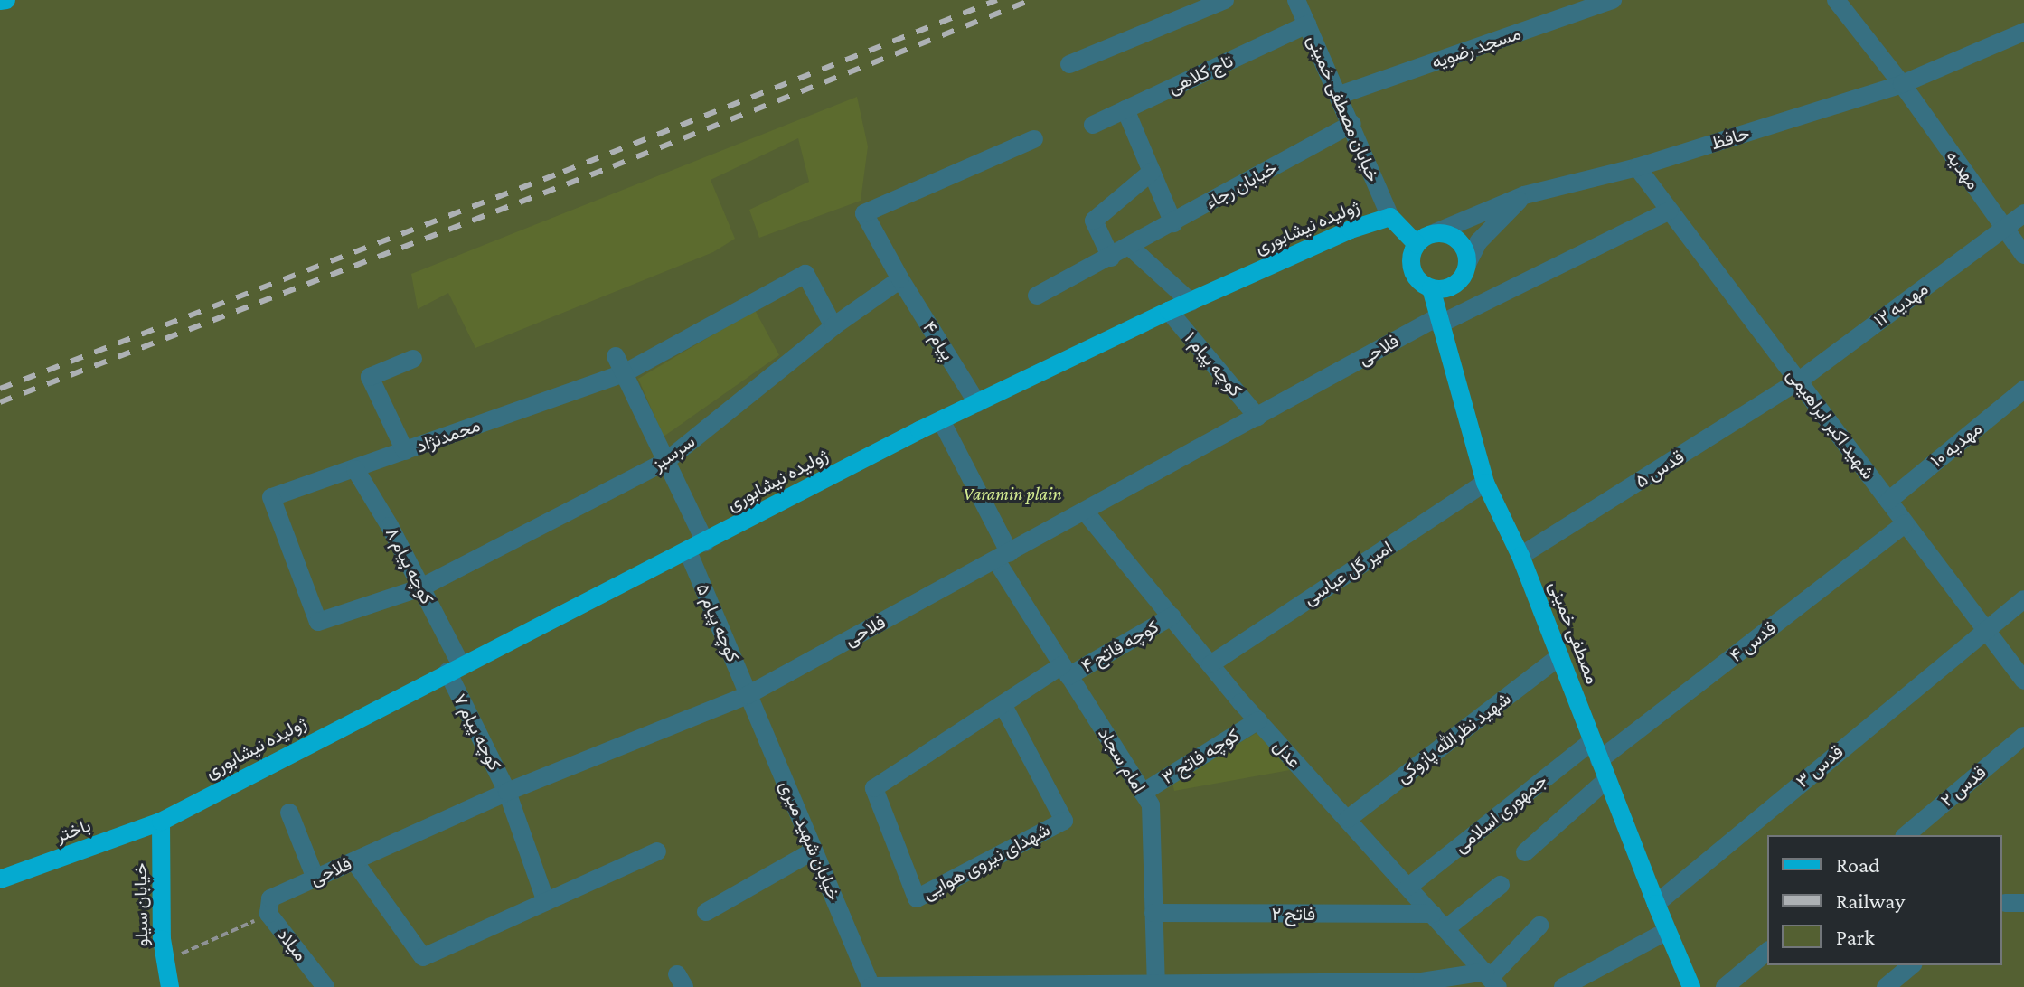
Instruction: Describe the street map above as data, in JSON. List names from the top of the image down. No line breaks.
{"streets":{"main road":["ژولیده نیشابوری","مصطفی خمینی","باختر","خیابان سیلو"],"street":["مسجد رضویه","تاج کلاهی","خیابان مصطفی خمینی","حافظ","مهدیه","خیابان رجاء","مهدیه ۱۲","پیام ۴","فلاحی","کوچه پیام ۱","شهید اکبر ابراهیمی","محمدنژاد","مهدیه ۱۰","سرسبز","قدس ۵","کوچه پیام ۸","امیر گل عباسی","کوچه پیام ۵","قدس ۴","کوچه فاتح ۴","کوچه پیام ۷","شهید نظرالله پازوکی","عدل","کوچه فاتح ۳","امام سجاد","قدس ۳","قدس ۲","جمهوری اسلامی","خیابان شهید میری","شهدای نیروی هوایی","فاتح ۲","میلاد"]},"crossings":[["مسجد رضویه","خیابان مصطفی خمینی"],["تاج کلاهی","خیابان مصطفی خمینی"],["خیابان مصطفی خمینی","خیابان رجاء"],["خیابان مصطفی خمینی","ژولیده نیشابوری"],["حافظ","مهدیه"],["حافظ","شهید اکبر ابراهیمی"],["حافظ","مصطفی خمینی"],["مهدیه","مهدیه ۱۲"],["ژولیده نیشابوری","پیام ۴"],["ژولیده نیشابوری","کوچه پیام ۱"],["ژولیده نیشابوری","کوچه پیام ۸"],["ژولیده نیشابوری","کوچه پیام ۵"],["ژولیده نیشابوری","کوچه پیام ۷"],["ژولیده نیشابوری","امام سجاد"],["ژولیده نیشابوری","باختر"],["ژولیده نیشابوری","خیابان سیلو"],["مهدیه ۱۲","شهید اکبر ابراهیمی"],["مهدیه ۱۲","قدس ۵"],["پیام ۴","سرسبز"],["فلاحی","کوچه پیام ۱"],["فلاحی","شهید اکبر ابراهیمی"],["فلاحی","کوچه پیام ۵"],["فلاحی","مصطفی خمینی"],["فلاحی","کوچه پیام ۷"],["فلاحی","عدل"],["فلاحی","امام سجاد"],["فلاحی","خیابان شهید میری"],["فلاحی","میلاد"],["شهید اکبر ابراهیمی","مهدیه ۱۰"],["شهید اکبر ابراهیمی","قدس ۵"],["شهید اکبر ابراهیمی","قدس ۴"],["شهید اکبر ابراهیمی","قدس ۳"],["محمدنژاد","سرسبز"],["محمدنژاد","کوچه پیام ۸"],["سرسبز","کوچه پیام ۸"],["قدس ۵","مصطفی خمینی"],["کوچه پیام ۸","کوچه پیام ۷"],["امیر گل عباسی","مصطفی خمینی"],["امیر گل عباسی","عدل"],["کوچه پیام ۵","خیابان شهید میری"],["مصطفی خمینی","قدس ۴"],["مصطفی خمینی","شهید نظرالله پازوکی"],["مصطفی خمینی","قدس ۳"],["مصطفی خمینی","جمهوری اسلامی"],["کوچه فاتح ۴","عدل"],["کوچه فاتح ۴","امام سجاد"],["کوچه فاتح ۴","شهدای نیروی هوایی"],["شهید نظرالله پازوکی","عدل"],["عدل","کوچه فاتح ۳"],["عدل","جمهوری اسلامی"],["عدل","فاتح ۲"],["کوچه فاتح ۳","امام سجاد"],["امام سجاد","شهدای نیروی هوایی"],["امام سجاد","فاتح ۲"],["باختر","خیابان سیلو"]],"parks":["Varamin plain"],"legend":["Road","Railway","Park"]}
